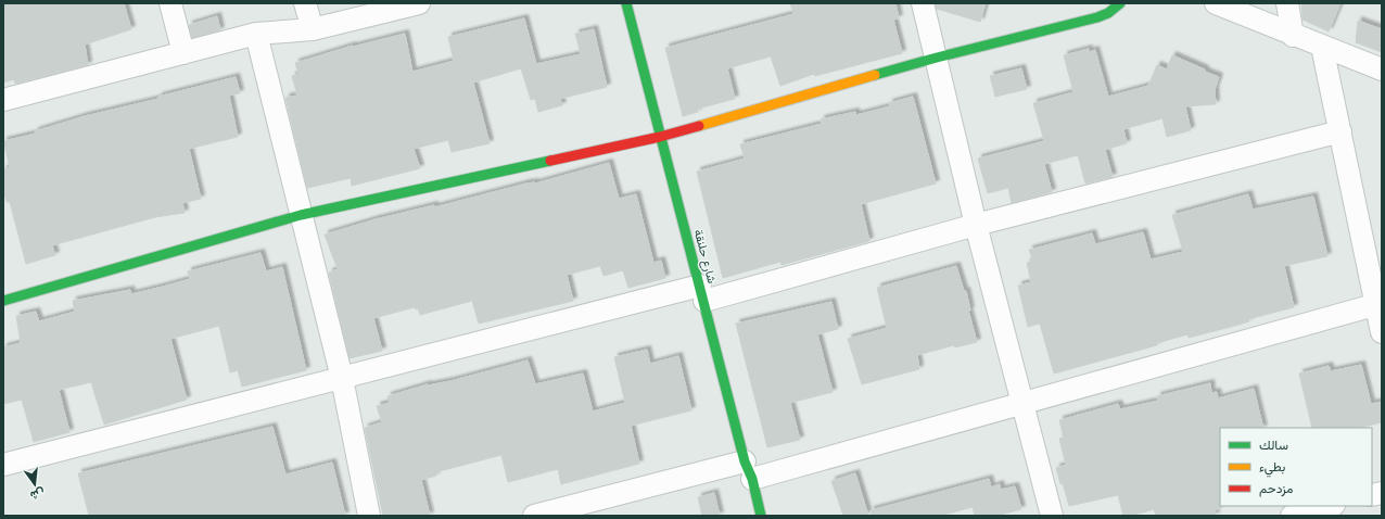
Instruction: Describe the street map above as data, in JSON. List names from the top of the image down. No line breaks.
{"streets":{"street":["شارع حلنقة"]},"legend":["سالك","بطيء","مزدحم"],"north":"bottom"}
